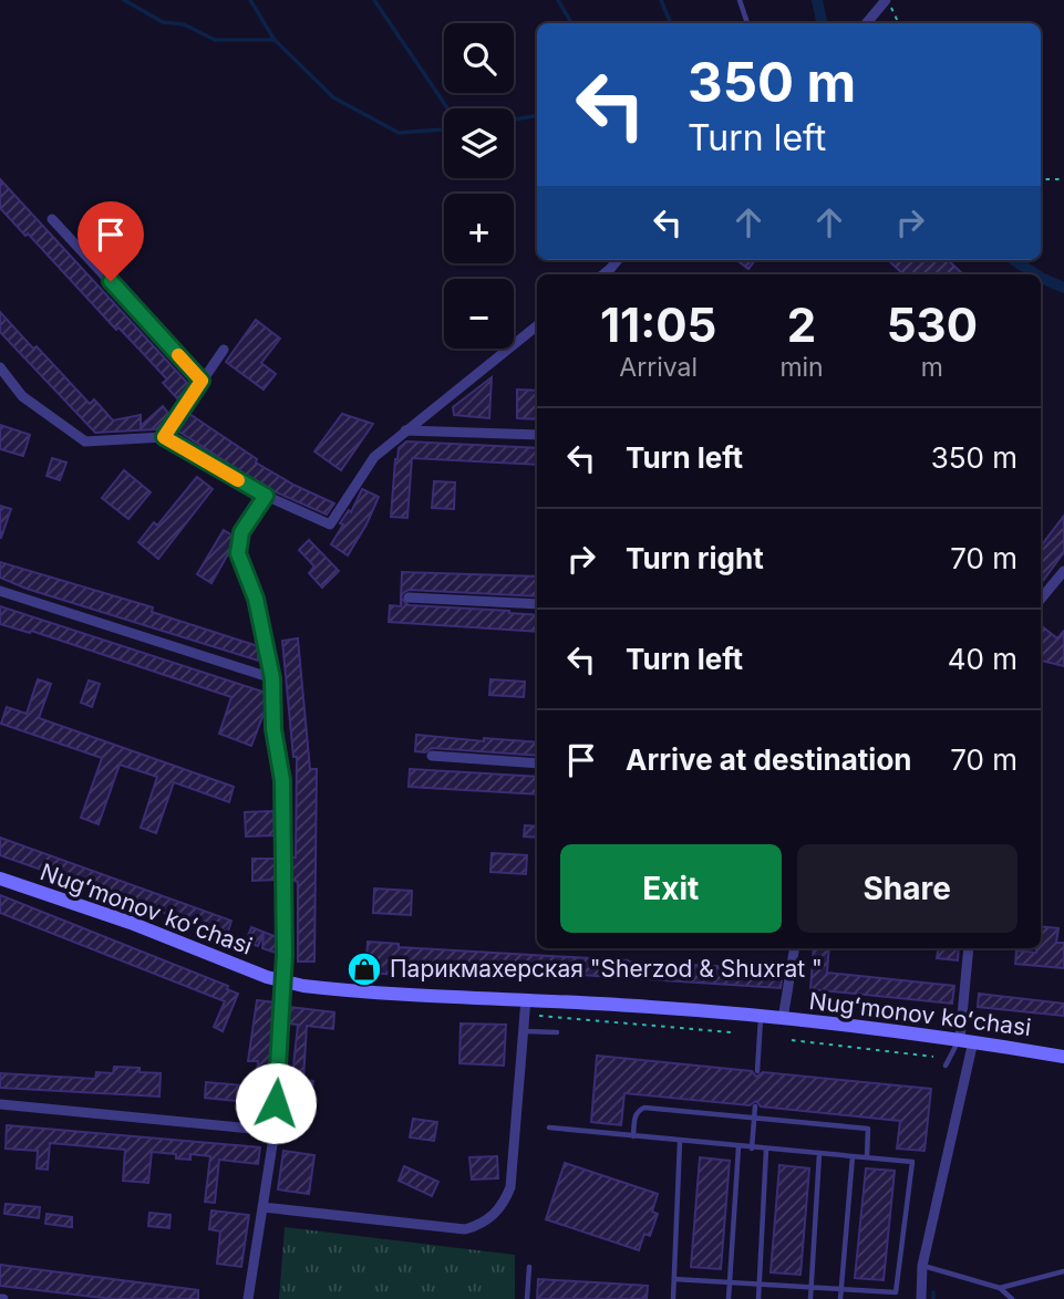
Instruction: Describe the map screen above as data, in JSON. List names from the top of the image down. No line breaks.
{"streets":{"main road":["Nugʻmonov koʻchasi"]},"places":{"shop":["Парикмахерская \"Sherzod & Shuxrat \""]},"page":{"map_buttons":["+","−"],"turn":["350 m","Turn left"],"eta":["11:05","Arrival","2","min","530","m"],"list":[{"name":"Turn left","value":"350 m"},{"name":"Turn right","value":"70 m"},{"name":"Turn left","value":"40 m"},{"name":"Arrive at destination","value":"70 m"}],"buttons":["Exit","Share"]}}
